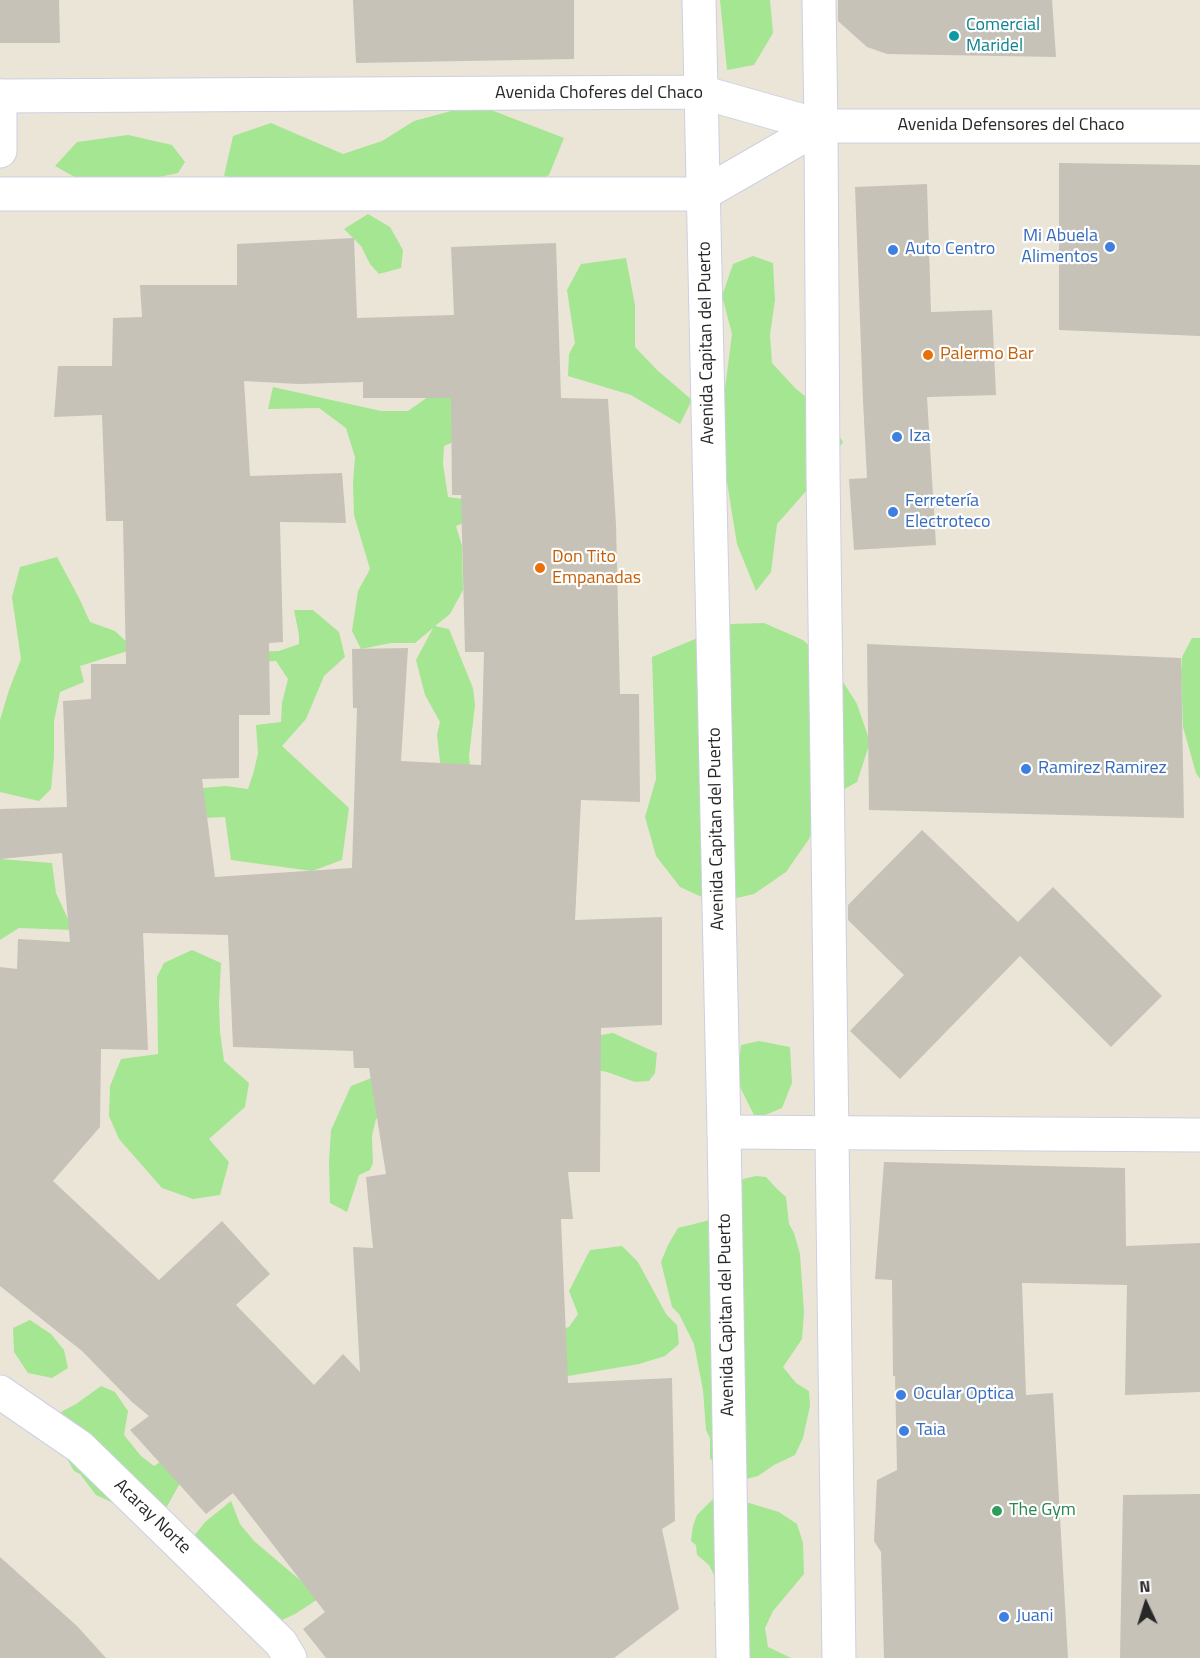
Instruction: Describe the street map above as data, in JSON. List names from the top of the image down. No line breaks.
{"streets":{"street":["Avenida Choferes del Chaco","Avenida Defensores del Chaco","Avenida Capitan del Puerto","Acaray Norte"]},"crossings":[["Avenida Choferes del Chaco","Avenida Defensores del Chaco"],["Avenida Choferes del Chaco","Avenida Capitan del Puerto"]],"places":["Comercial Maridel","Mi Abuela Alimentos","Auto Centro","Palermo Bar","Iza","Ferretería Electroteco","Don Tito Empanadas","Ramirez Ramirez","Ocular Optica","Taia","The Gym","Juani"],"north":"top"}
